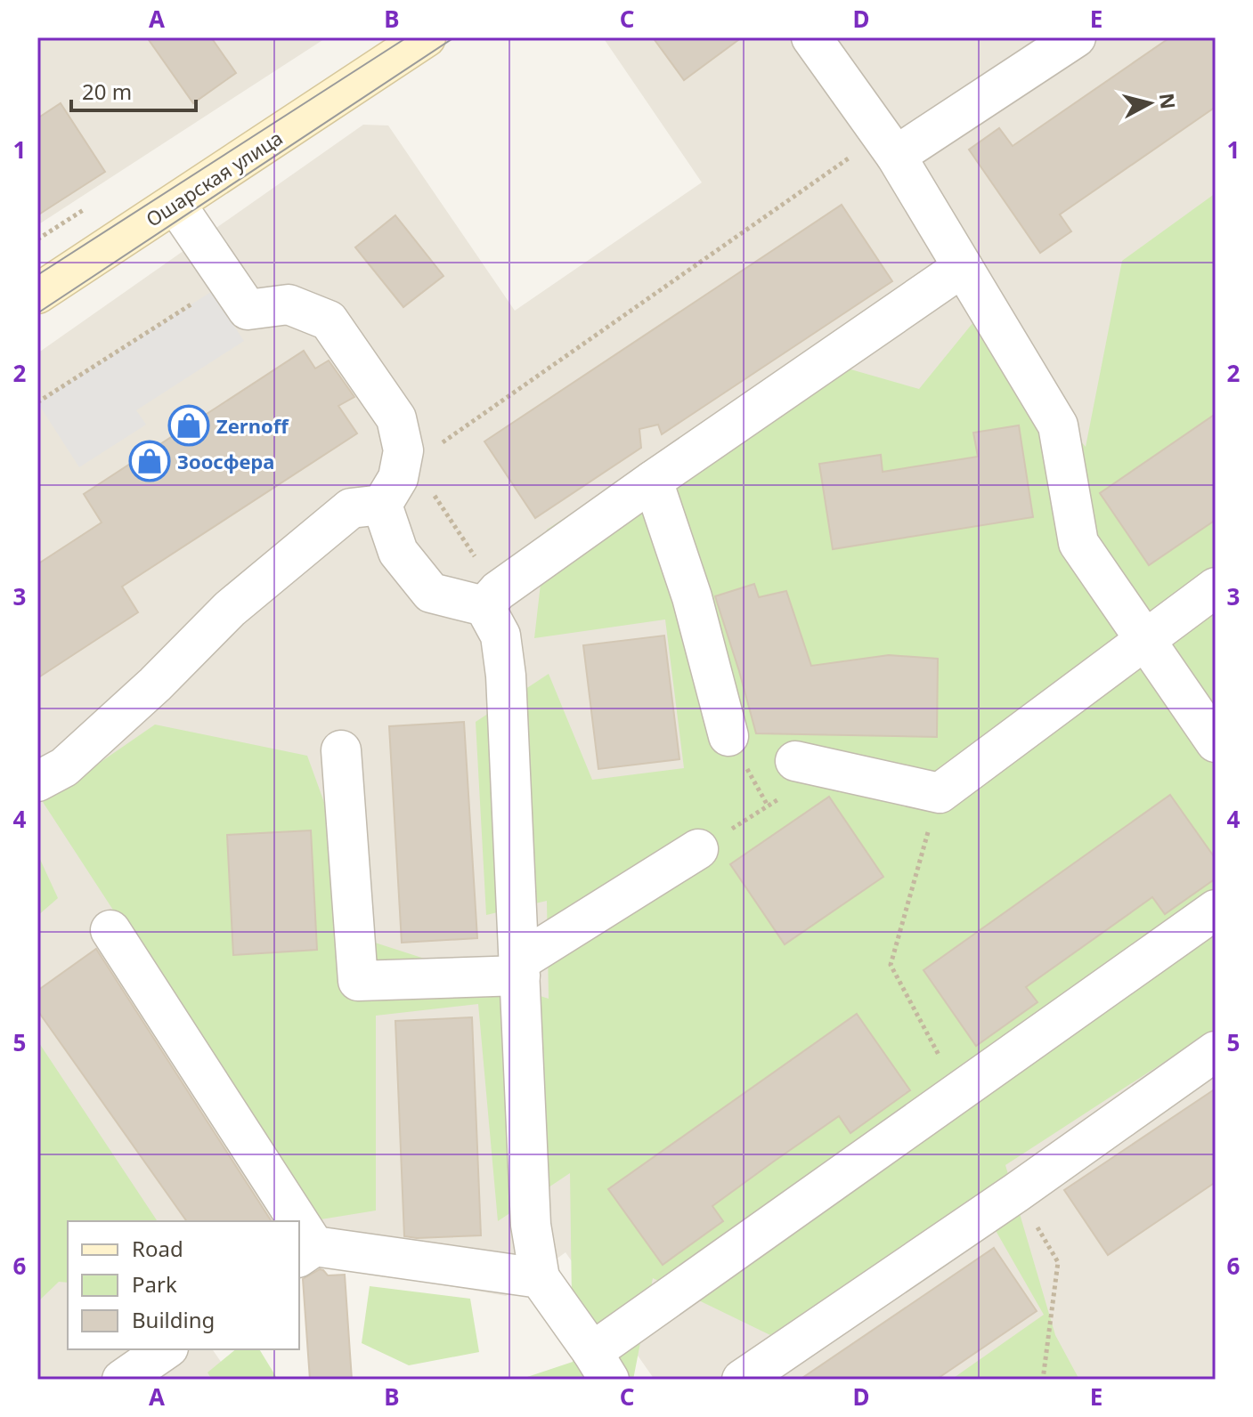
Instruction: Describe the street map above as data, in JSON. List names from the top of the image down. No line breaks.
{"streets":{"street":["Ошарская улица"]},"places":{"shop":["Zernoff","Зоосфера"]},"legend":["Road","Park","Building"],"scale_bar":"20 m","north":"right","grid":{"columns":["A","B","C","D","E"],"rows":["1","2","3","4","5","6"]}}
